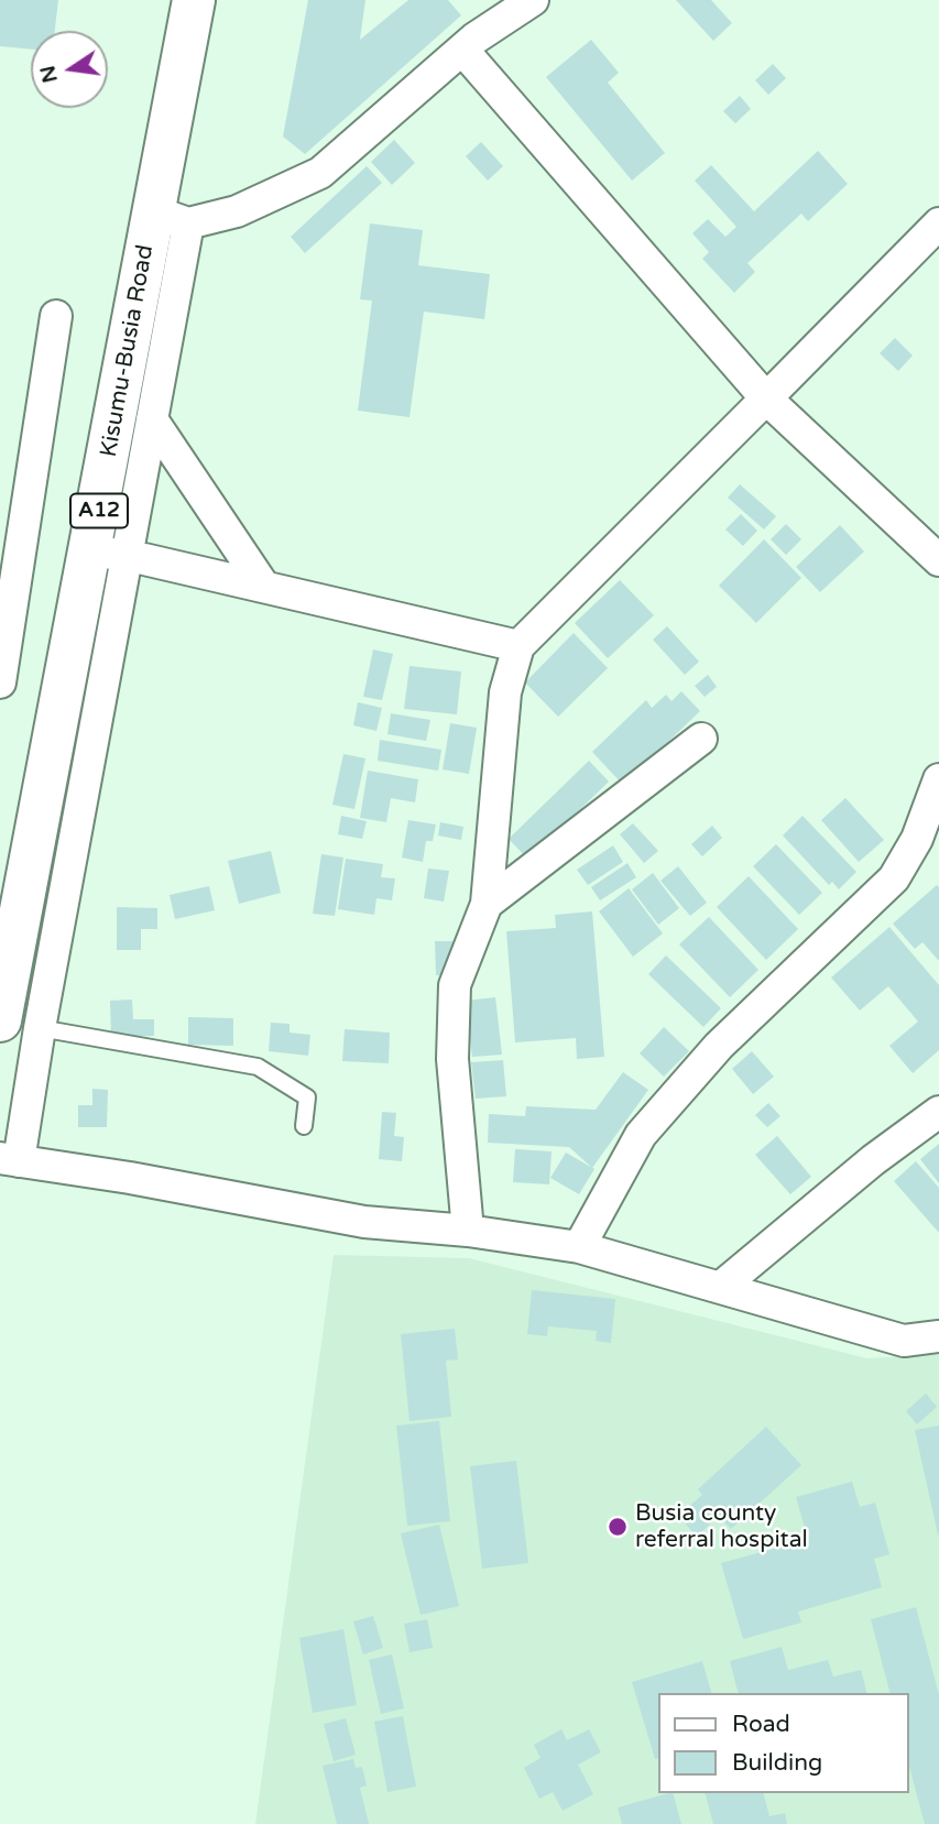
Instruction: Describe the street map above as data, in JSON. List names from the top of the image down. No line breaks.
{"streets":{"highway":["Kisumu-Busia Road","A12"]},"places":["Busia county referral hospital"],"legend":["Road","Building"],"north":"left"}
